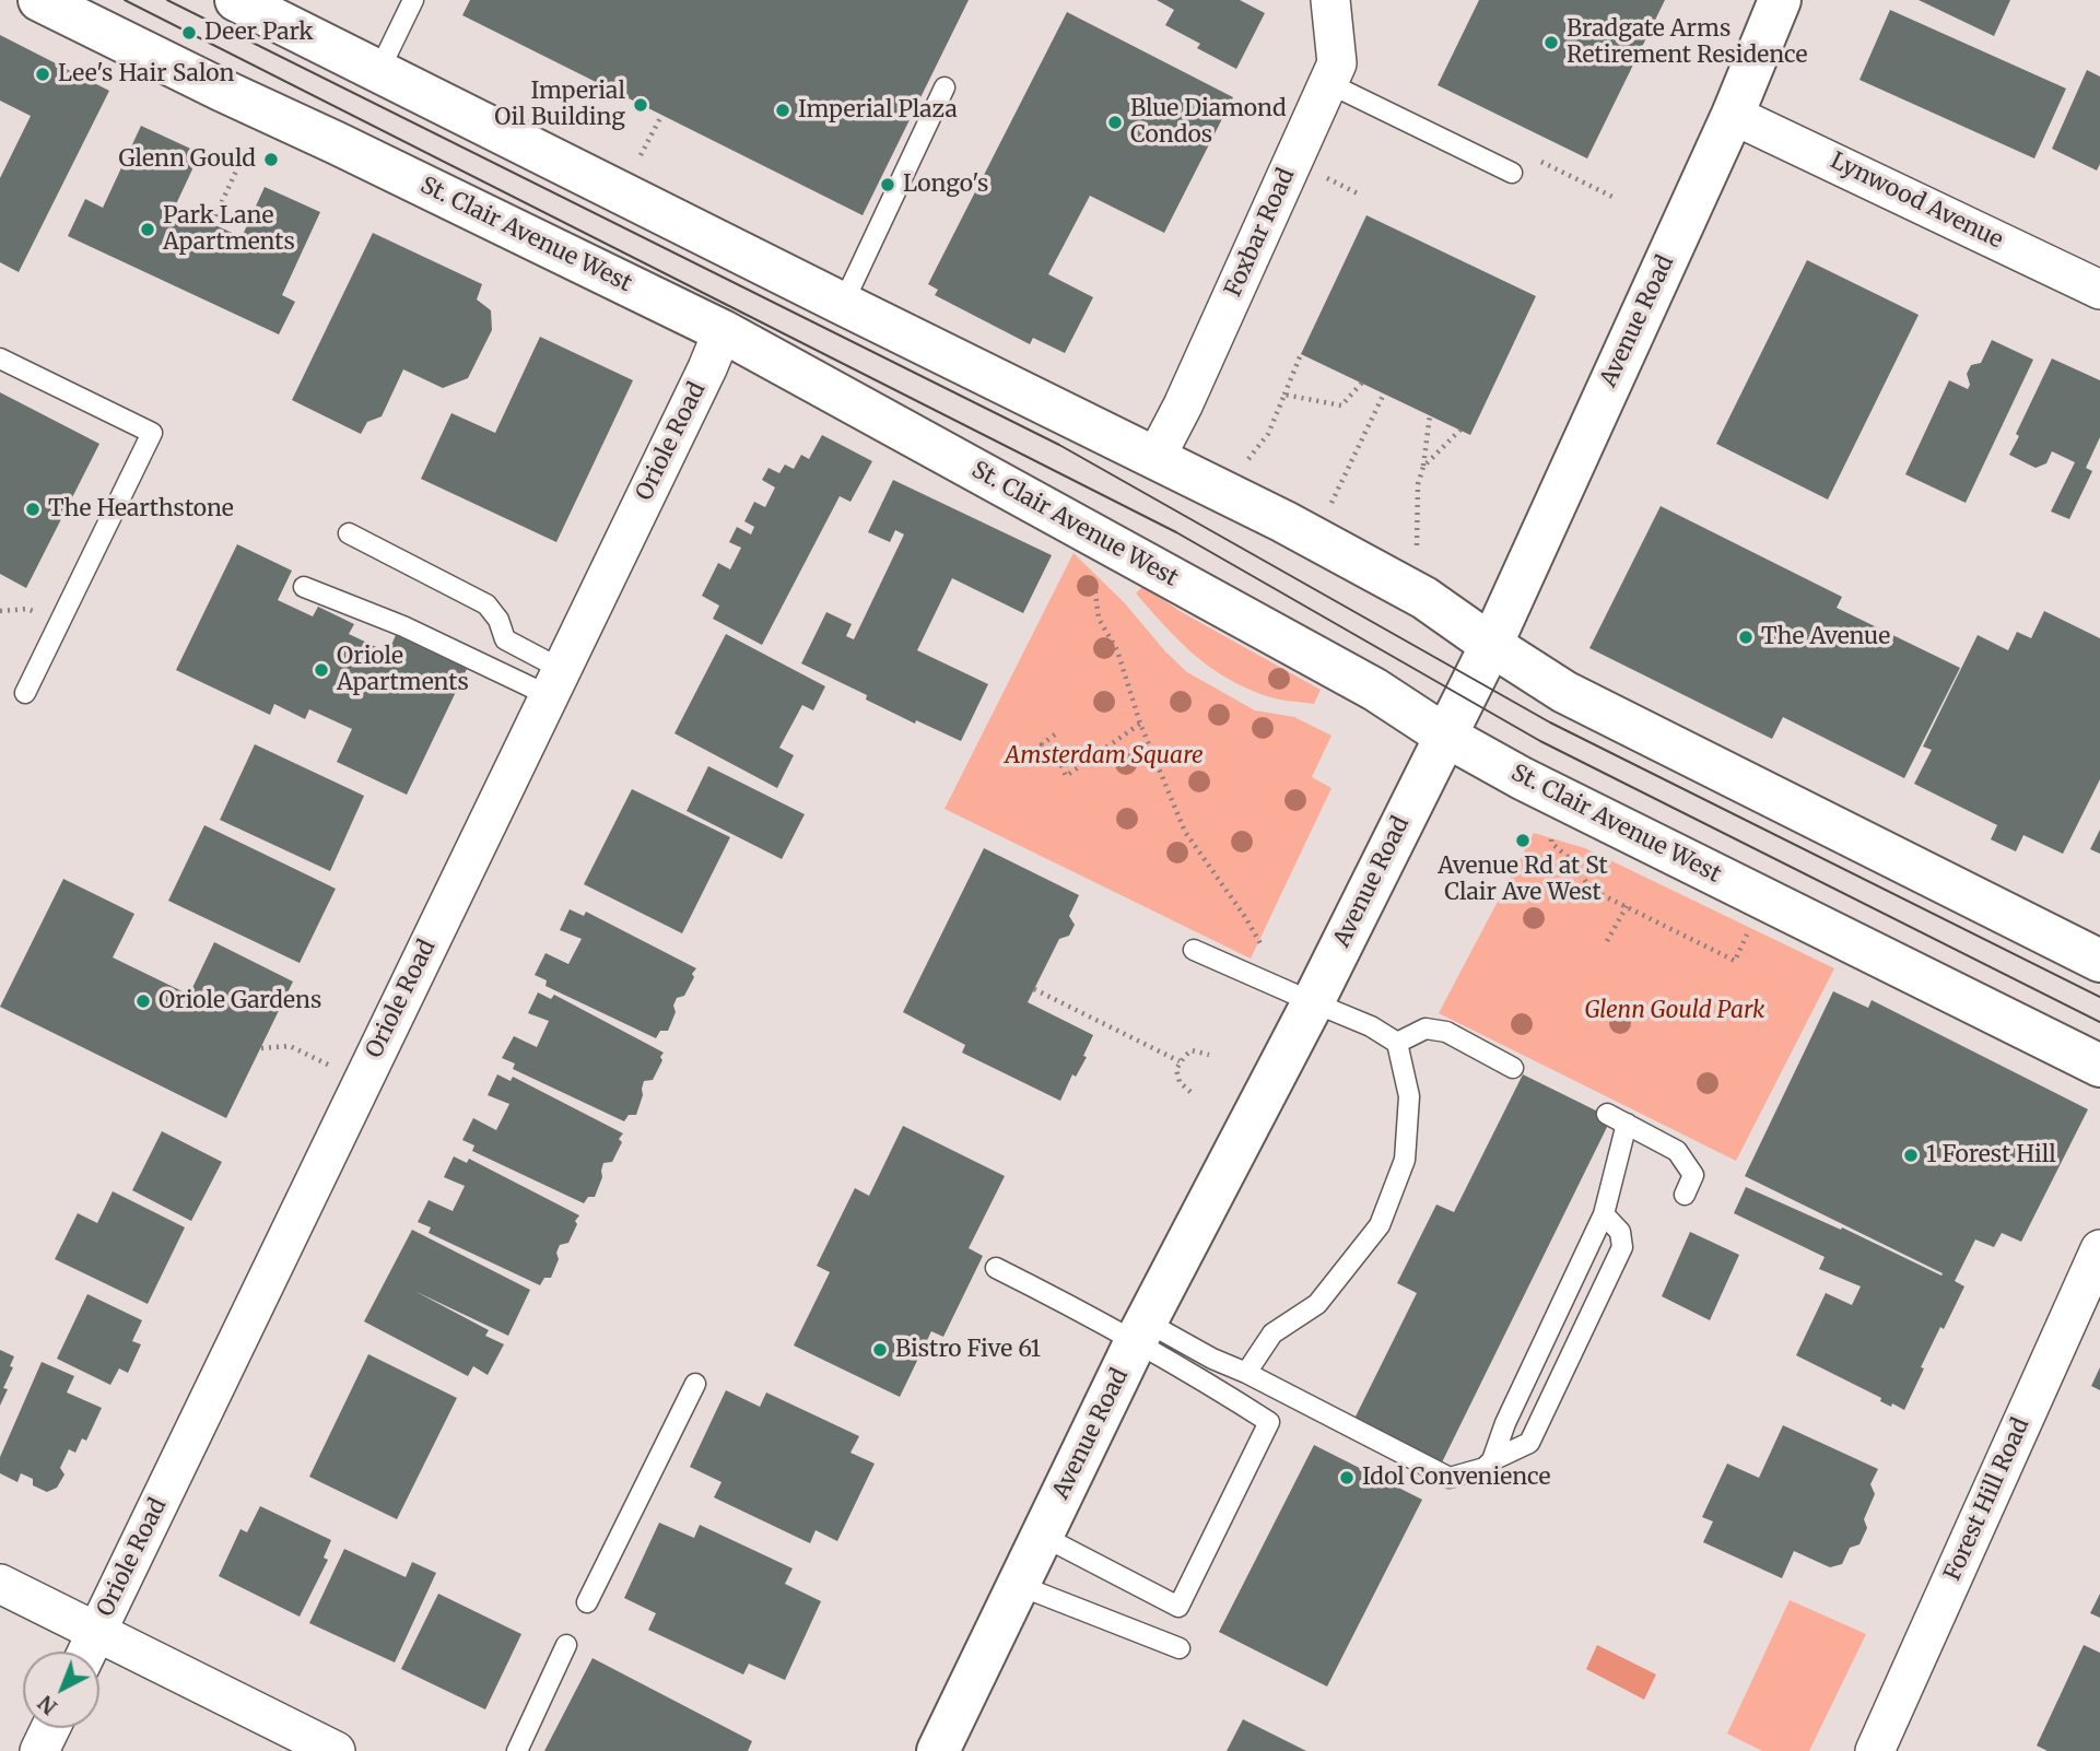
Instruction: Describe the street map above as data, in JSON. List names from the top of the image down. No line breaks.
{"streets":{"main road":["St. Clair Avenue West","Avenue Road"],"street":["Lynwood Avenue","Foxbar Road","Oriole Road","Forest Hill Road"]},"crossings":[["Lynwood Avenue","Avenue Road"],["St. Clair Avenue West","Avenue Road"],["St. Clair Avenue West","Oriole Road"]],"parks":["Amsterdam Square","Glenn Gould Park"],"places":["Deer Park","Bradgate Arms Retirement Residence","Lee's Hair Salon","Imperial Oil Building","Imperial Plaza","Blue Diamond Condos","Glenn Gould","Longo's","Park Lane Apartments","The Hearthstone","The Avenue","Oriole Apartments","Avenue Rd at St Clair Ave West","Oriole Gardens","1 Forest Hill","Bistro Five 61","Idol Convenience"],"north":"bottom left"}
